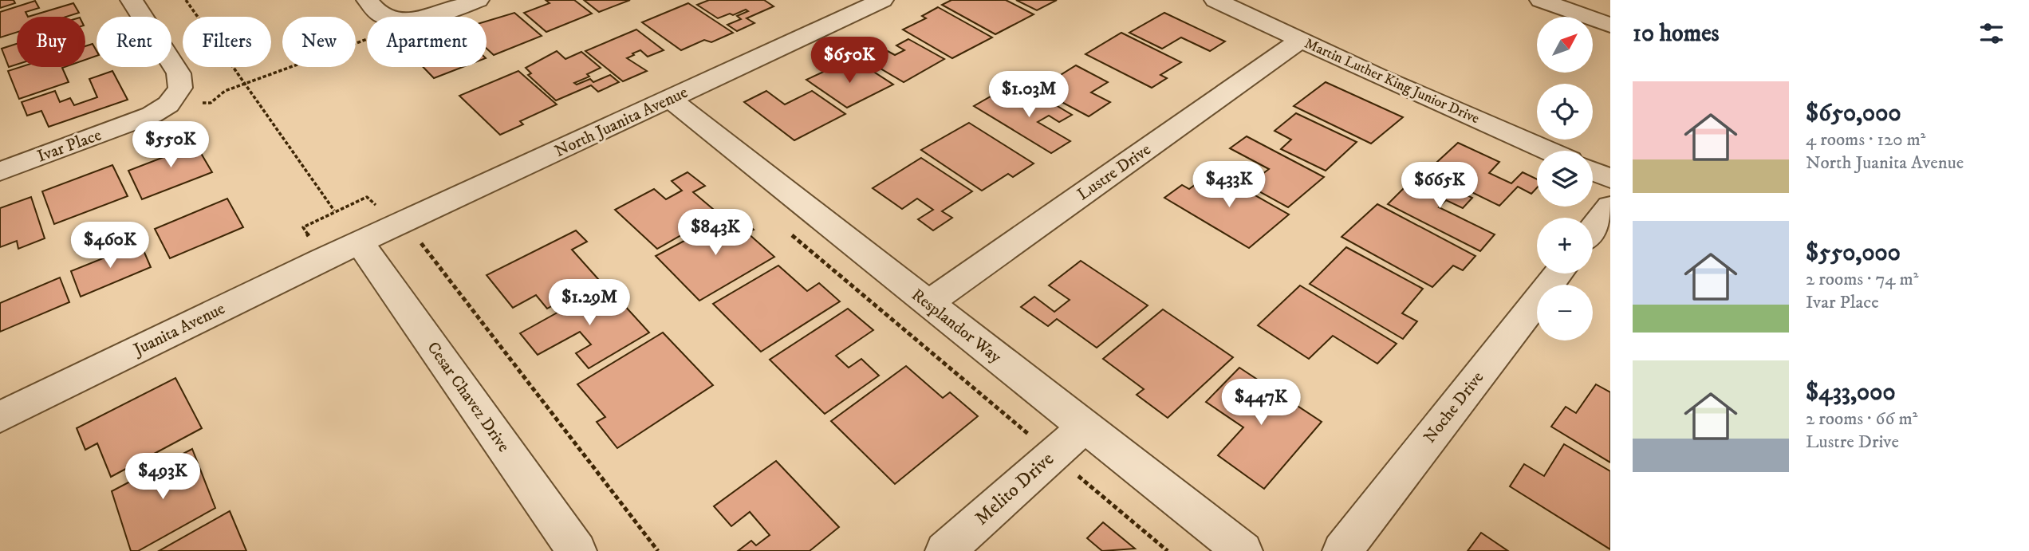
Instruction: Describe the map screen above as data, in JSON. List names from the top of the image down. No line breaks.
{"streets":{"street":["Martin Luther King Junior Drive","North Juanita Avenue","Ivar Place","Lustre Drive","Resplandor Way","Juanita Avenue","Cesar Chavez Drive","Noche Drive","Melito Drive"]},"crossings":[["Martin Luther King Junior Drive","Lustre Drive"],["North Juanita Avenue","Resplandor Way"],["North Juanita Avenue","Juanita Avenue"],["North Juanita Avenue","Cesar Chavez Drive"],["Lustre Drive","Resplandor Way"],["Resplandor Way","Melito Drive"],["Juanita Avenue","Cesar Chavez Drive"]],"north":"top right","page":{"heading":"10 homes","map_buttons":["+","−"],"chip":["Buy","Rent","Filters","New","Apartment"],"price":["$650K","$1.03M","$550K","$433K","$665K","$843K","$460K","$1.29M","$447K","$493K"],"list":[{"name":"$650,000","note":"4 rooms · 120 m² · North Juanita Avenue"},{"name":"$550,000","note":"2 rooms · 74 m² · Ivar Place"},{"name":"$433,000","note":"2 rooms · 66 m² · Lustre Drive"}]}}
